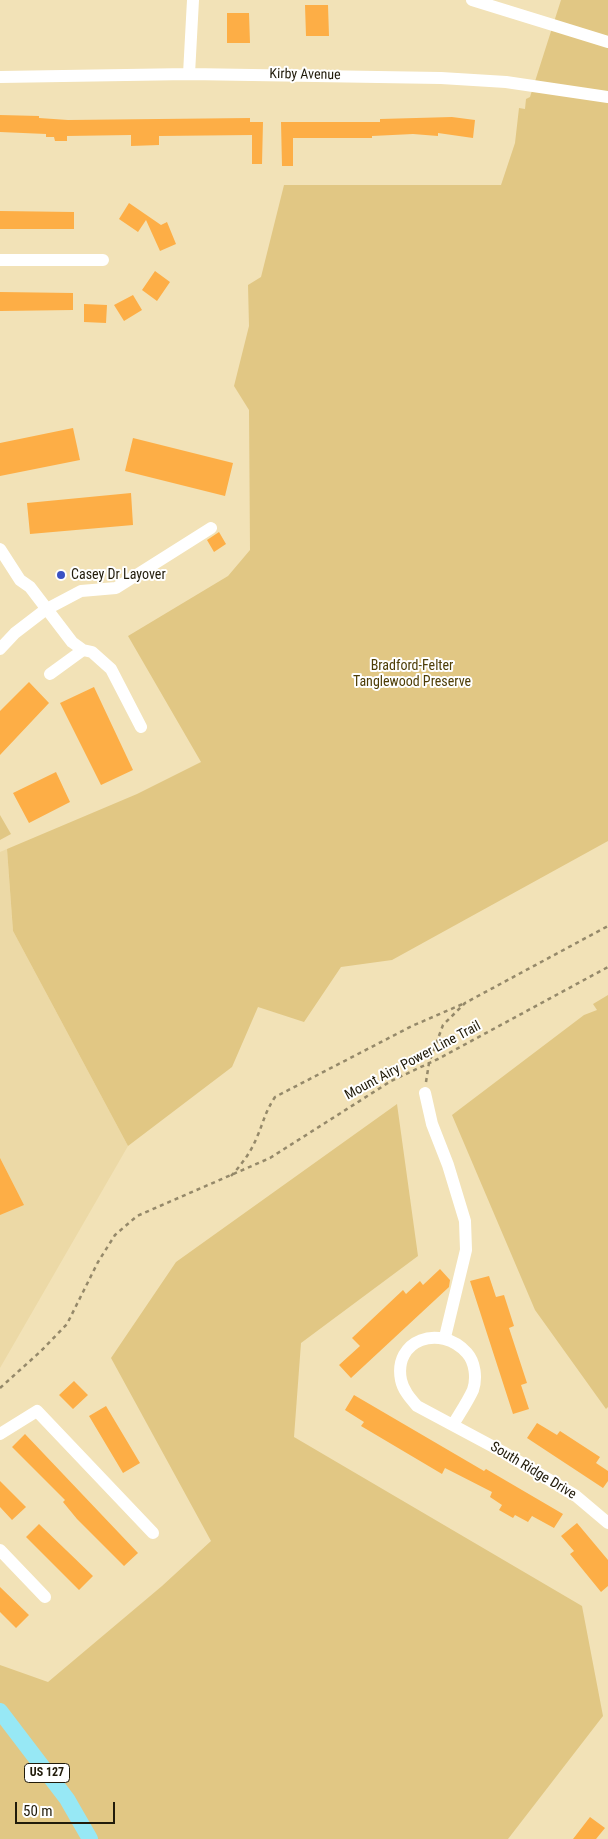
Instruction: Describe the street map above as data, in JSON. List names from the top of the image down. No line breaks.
{"streets":{"main road":["US 127"],"street":["Kirby Avenue","South Ridge Drive"],"path":["Mount Airy Power Line Trail"]},"parks":["Bradford-Felter Tanglewood Preserve"],"places":["Casey Dr Layover"],"scale_bar":"50 m"}
